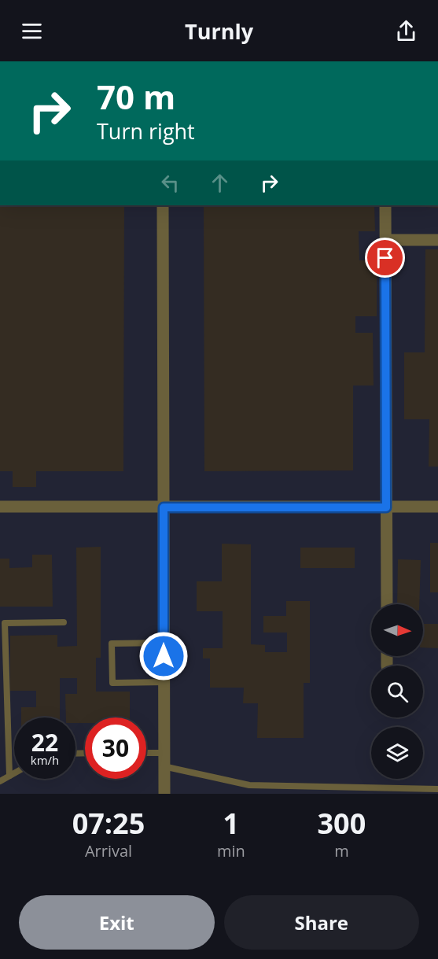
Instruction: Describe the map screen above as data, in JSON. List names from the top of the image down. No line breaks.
{"north":"right","page":{"header":"Turnly","turn":["70 m","Turn right"],"speed":"22 km/h","limit":"30","eta":["07:25","Arrival","1","min","300","m"],"buttons":["Exit","Share"]}}
